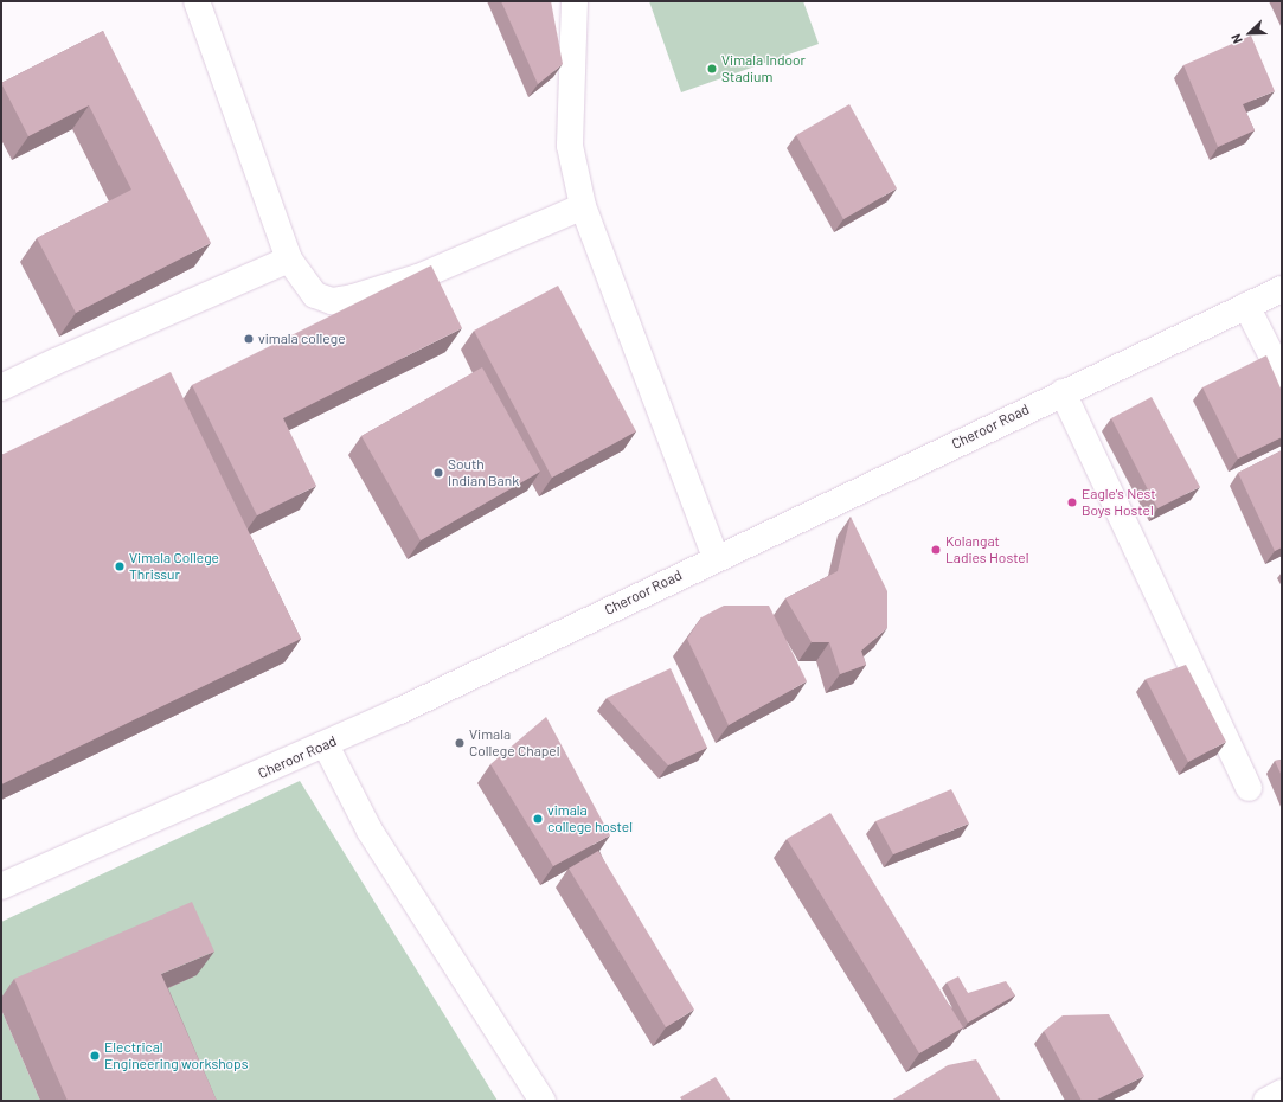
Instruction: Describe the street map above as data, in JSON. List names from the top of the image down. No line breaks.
{"streets":{"street":["Cheroor Road"]},"places":["Vimala Indoor Stadium","vimala college","South Indian Bank","Eagle's Nest Boys Hostel","Kolangat Ladies Hostel","Vimala College Thrissur","Vimala College Chapel","vimala college hostel","Electrical Engineering workshops"],"north":"bottom left"}
